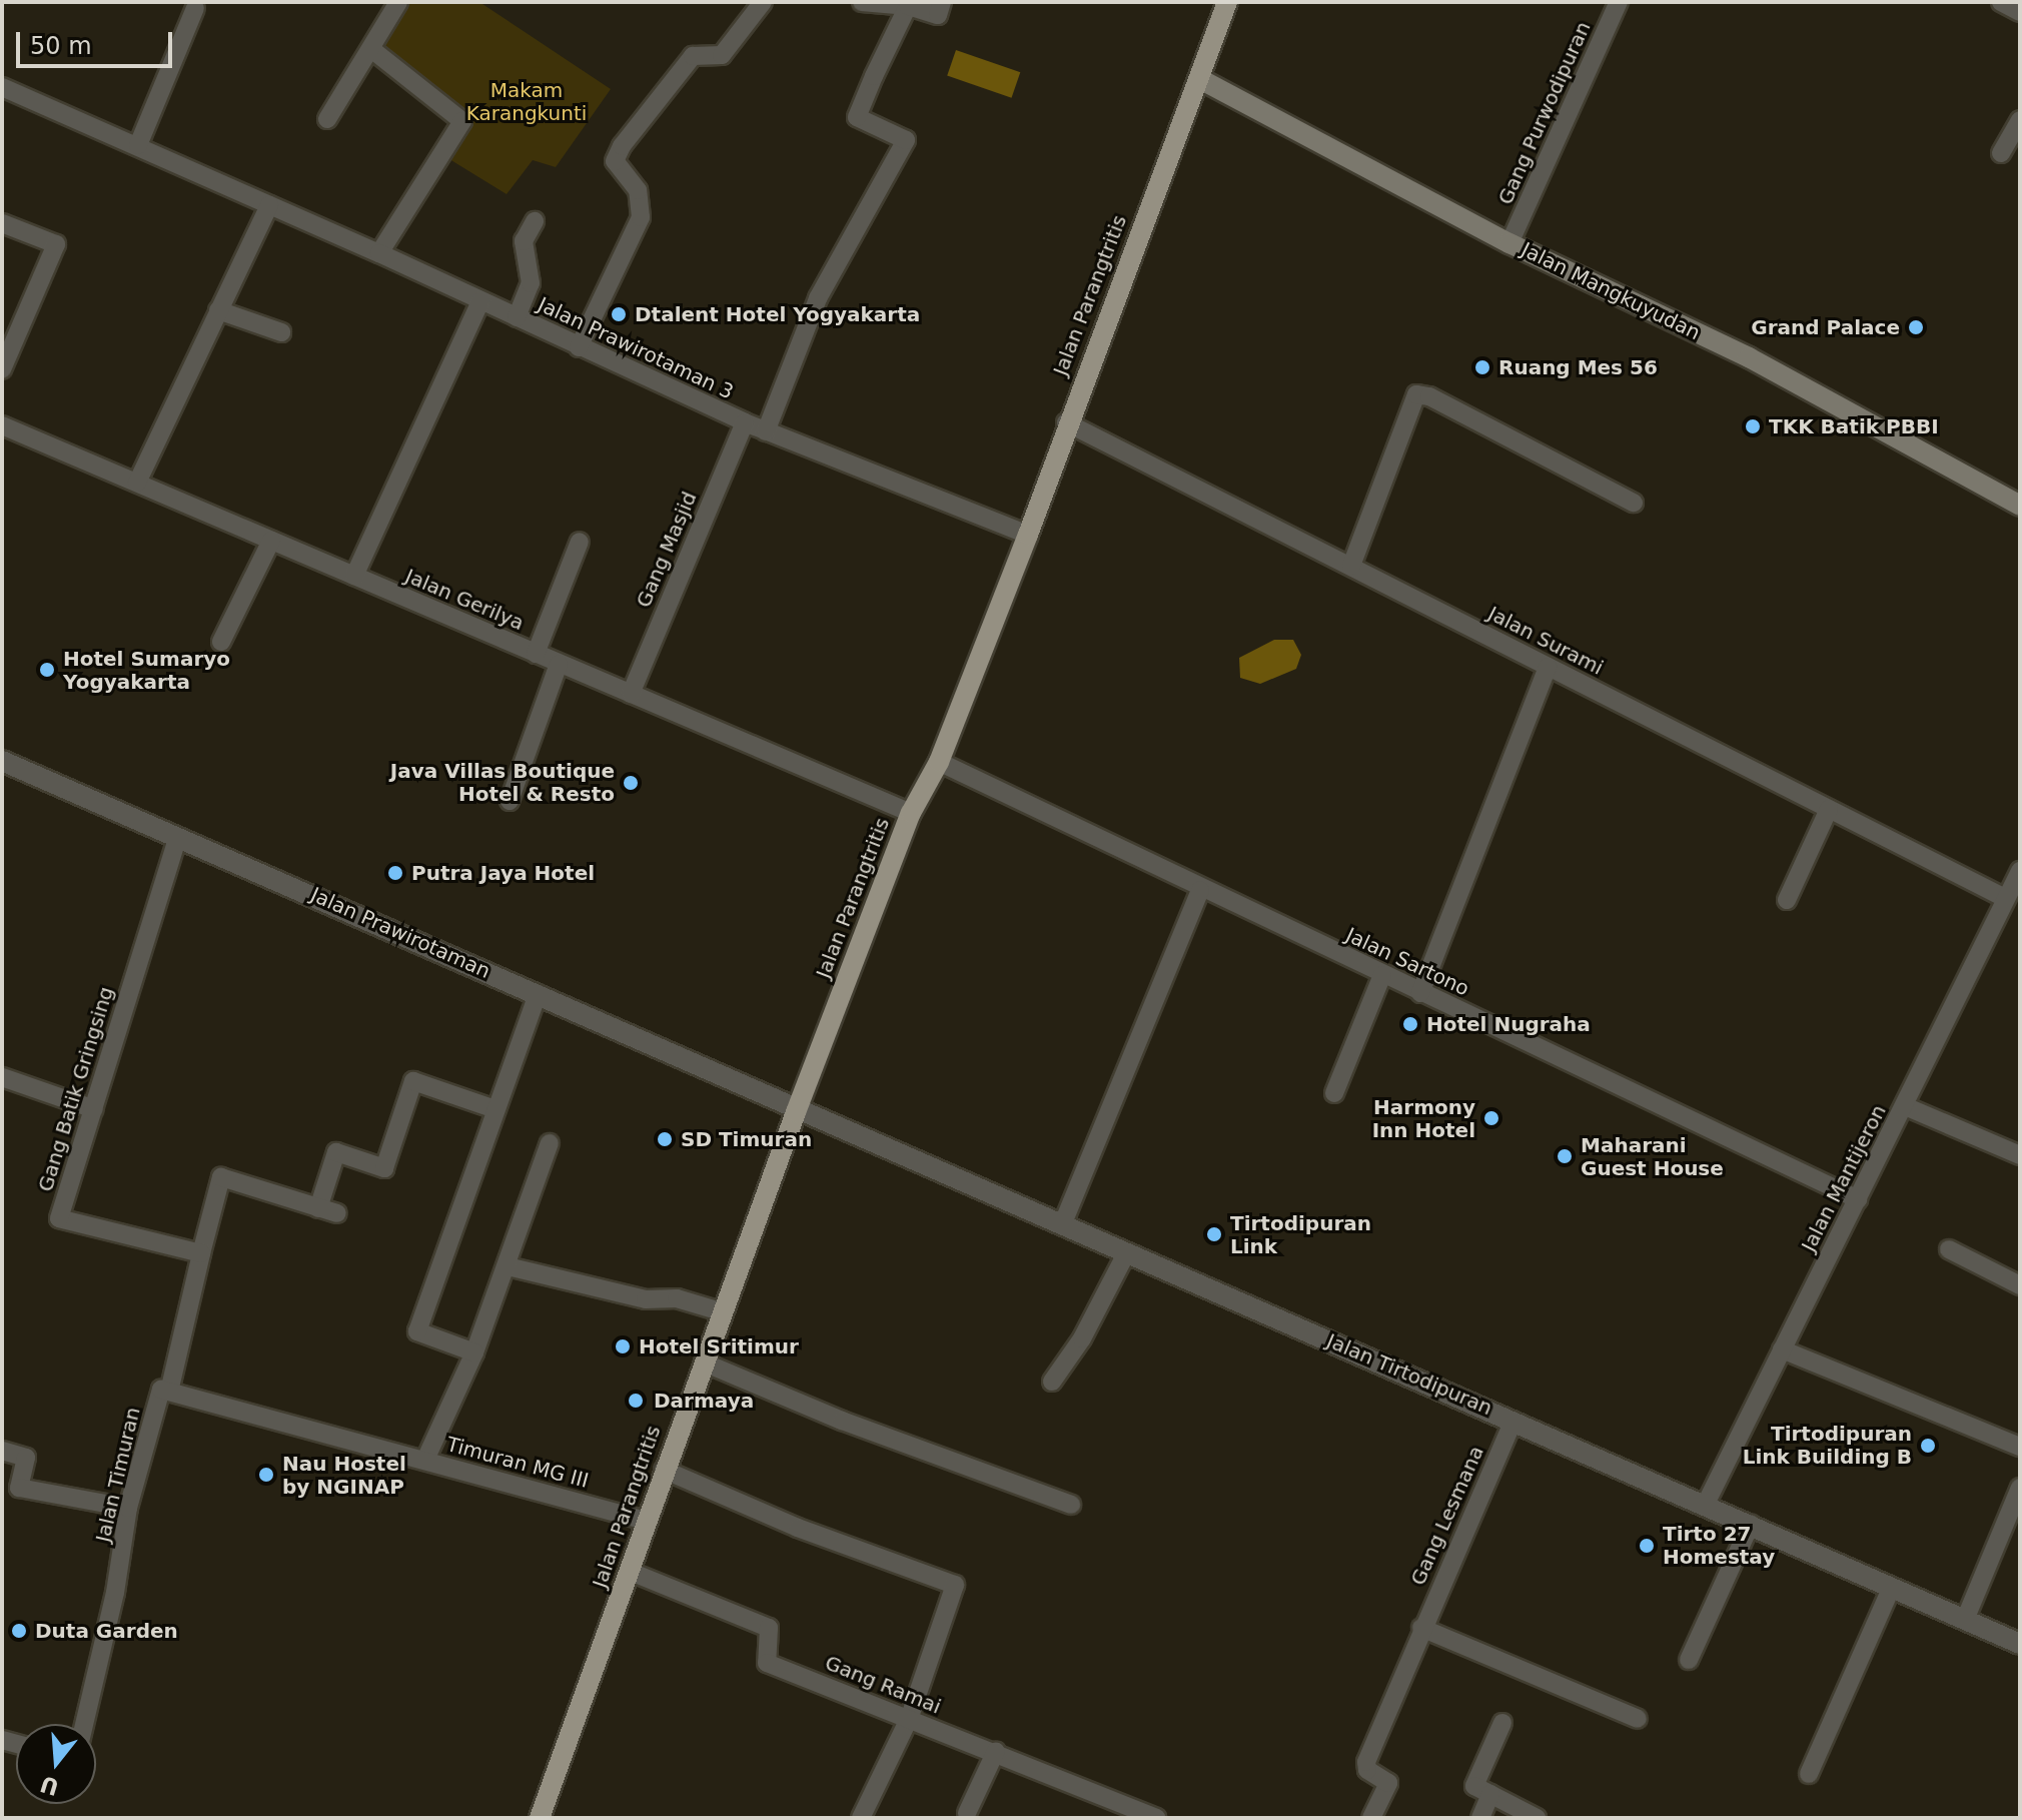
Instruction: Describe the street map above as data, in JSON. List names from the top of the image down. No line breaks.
{"streets":{"main road":["Jalan Mangkuyudan","Jalan Parangtritis"],"street":["Gang Purwodipuran","Jalan Prawirotaman 3","Gang Masjid","Jalan Gerilya","Jalan Surami","Jalan Prawirotaman","Jalan Sartono","Gang Batik Gringsing","Jalan Mantijeron","Jalan Tirtodipuran","Timuran MG III","Jalan Timuran","Gang Lesmana","Gang Ramai"]},"crossings":[["Gang Purwodipuran","Jalan Mangkuyudan"],["Jalan Mangkuyudan","Jalan Parangtritis"],["Jalan Parangtritis","Jalan Prawirotaman 3"],["Jalan Parangtritis","Jalan Gerilya"],["Jalan Parangtritis","Jalan Surami"],["Jalan Parangtritis","Jalan Prawirotaman"],["Jalan Parangtritis","Jalan Sartono"],["Jalan Parangtritis","Jalan Tirtodipuran"],["Jalan Parangtritis","Timuran MG III"],["Jalan Parangtritis","Gang Ramai"],["Jalan Prawirotaman 3","Gang Masjid"],["Gang Masjid","Jalan Gerilya"],["Jalan Surami","Jalan Mantijeron"],["Jalan Prawirotaman","Gang Batik Gringsing"],["Jalan Prawirotaman","Jalan Tirtodipuran"],["Jalan Sartono","Jalan Mantijeron"],["Jalan Mantijeron","Jalan Tirtodipuran"],["Jalan Tirtodipuran","Gang Lesmana"],["Timuran MG III","Jalan Timuran"]],"parks":["Makam Karangkunti"],"places":["Dtalent Hotel Yogyakarta","Grand Palace","Ruang Mes 56","TKK Batik PBBI","Hotel Sumaryo Yogyakarta","Java Villas Boutique Hotel & Resto","Putra Jaya Hotel","Hotel Nugraha","Harmony Inn Hotel","SD Timuran","Maharani Guest House","Tirtodipuran Link","Hotel Sritimur","Darmaya","Tirtodipuran Link Building B","Nau Hostel by NGINAP","Tirto 27 Homestay","Duta Garden"],"scale_bar":"50 m","north":"bottom"}
